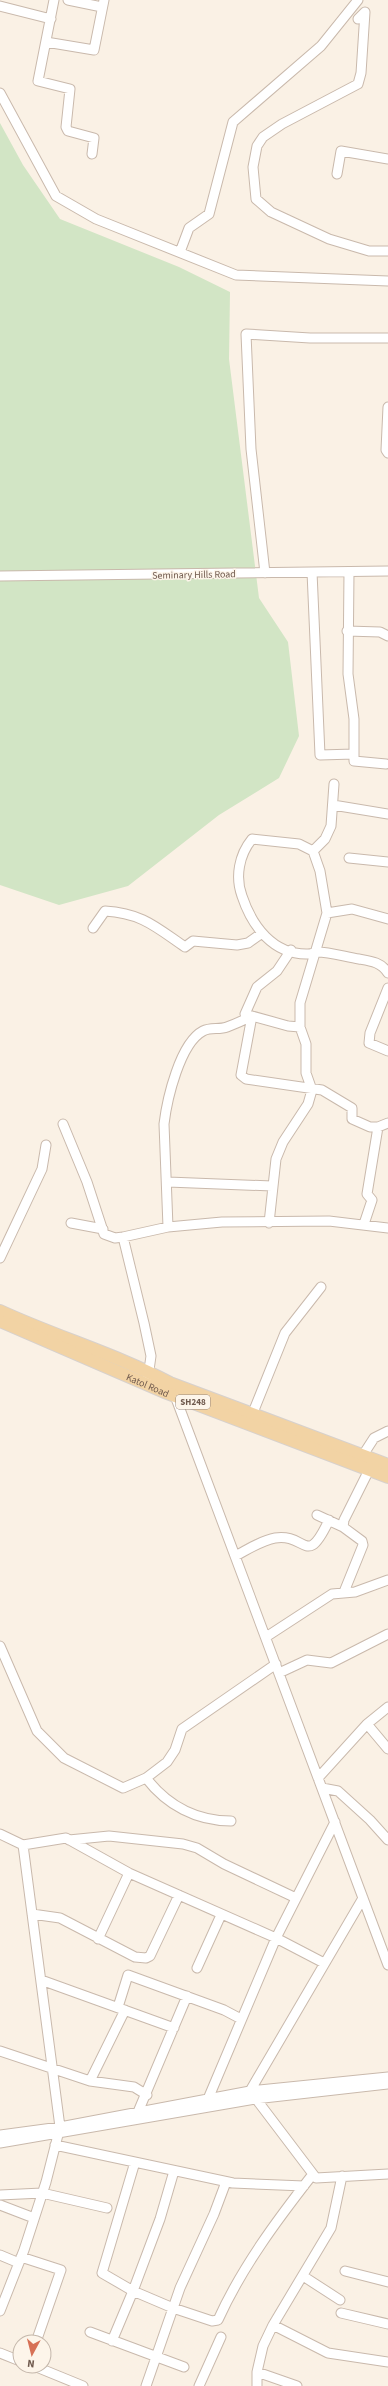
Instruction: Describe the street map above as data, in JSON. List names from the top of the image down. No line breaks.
{"streets":{"main road":["Katol Road","SH248"],"street":["Seminary Hills Road"]},"north":"bottom"}
